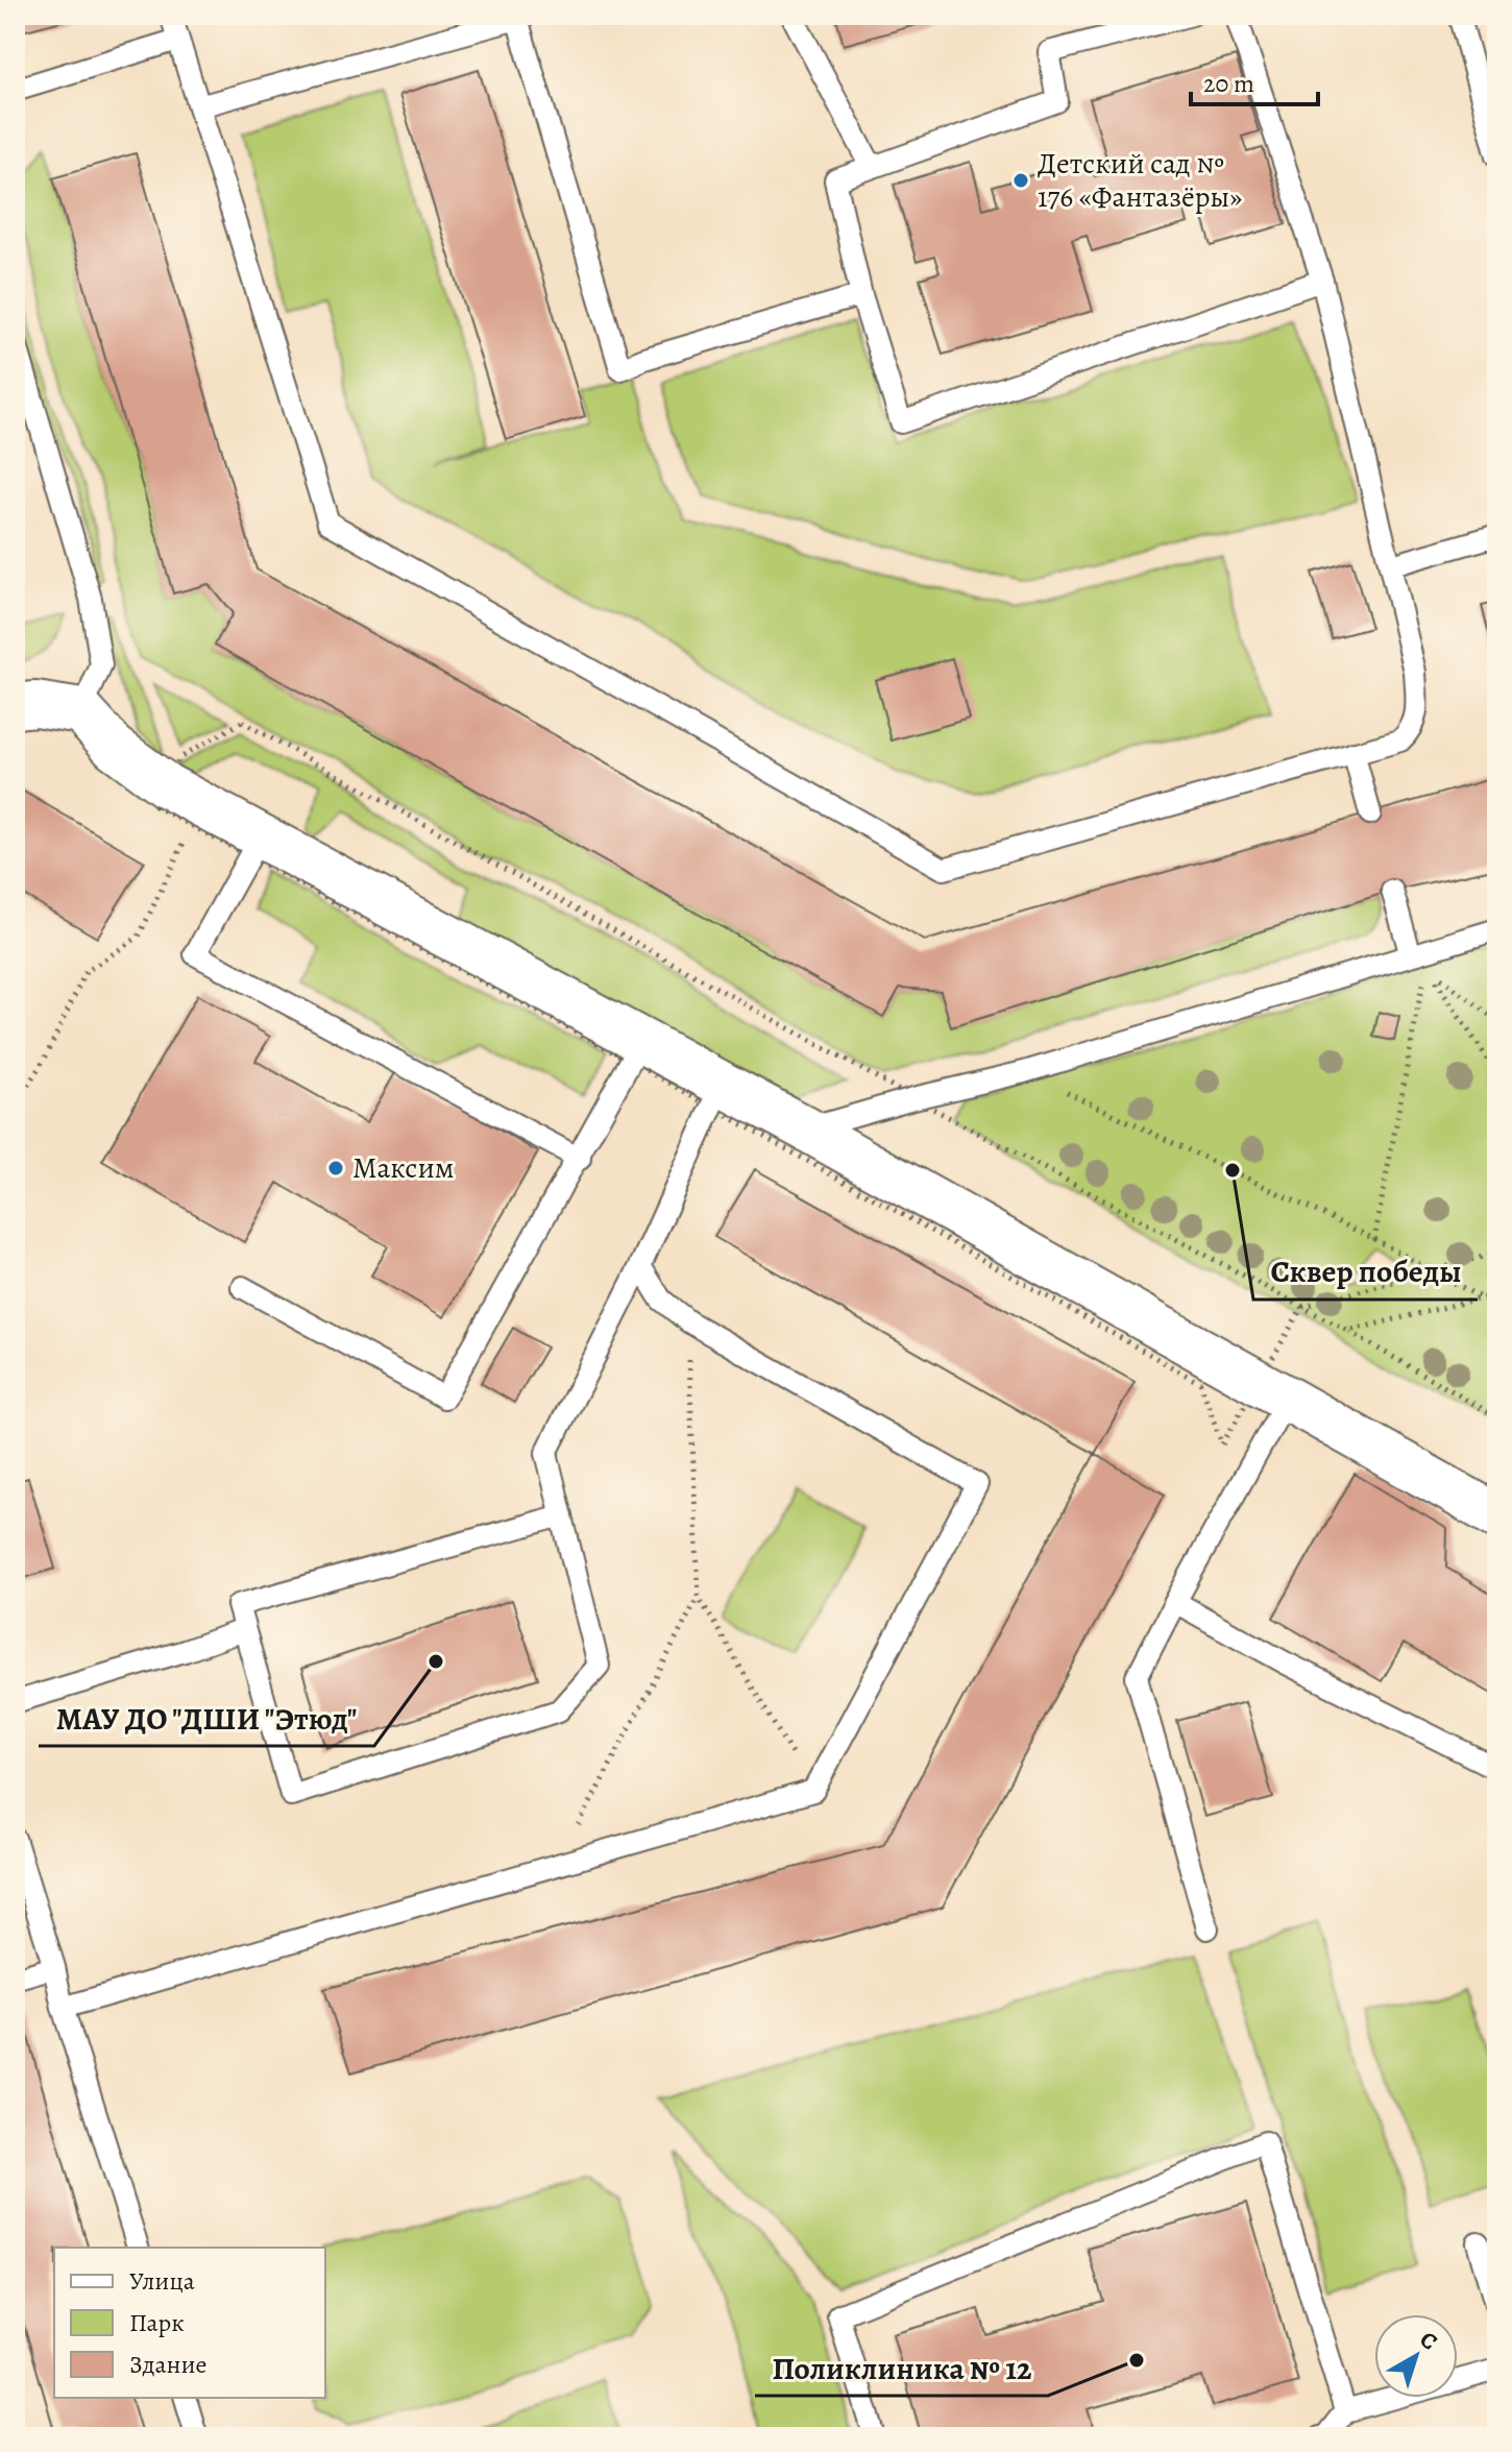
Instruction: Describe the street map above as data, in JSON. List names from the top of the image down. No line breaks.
{"places":["Детский сад № 176 «Фантазёры»","Максим","Сквер победы","МАУ ДО \"ДШИ \"Этюд\"","Поликлиника № 12"],"legend":["Улица","Парк","Здание"],"scale_bar":"20 m","north":"top right"}
